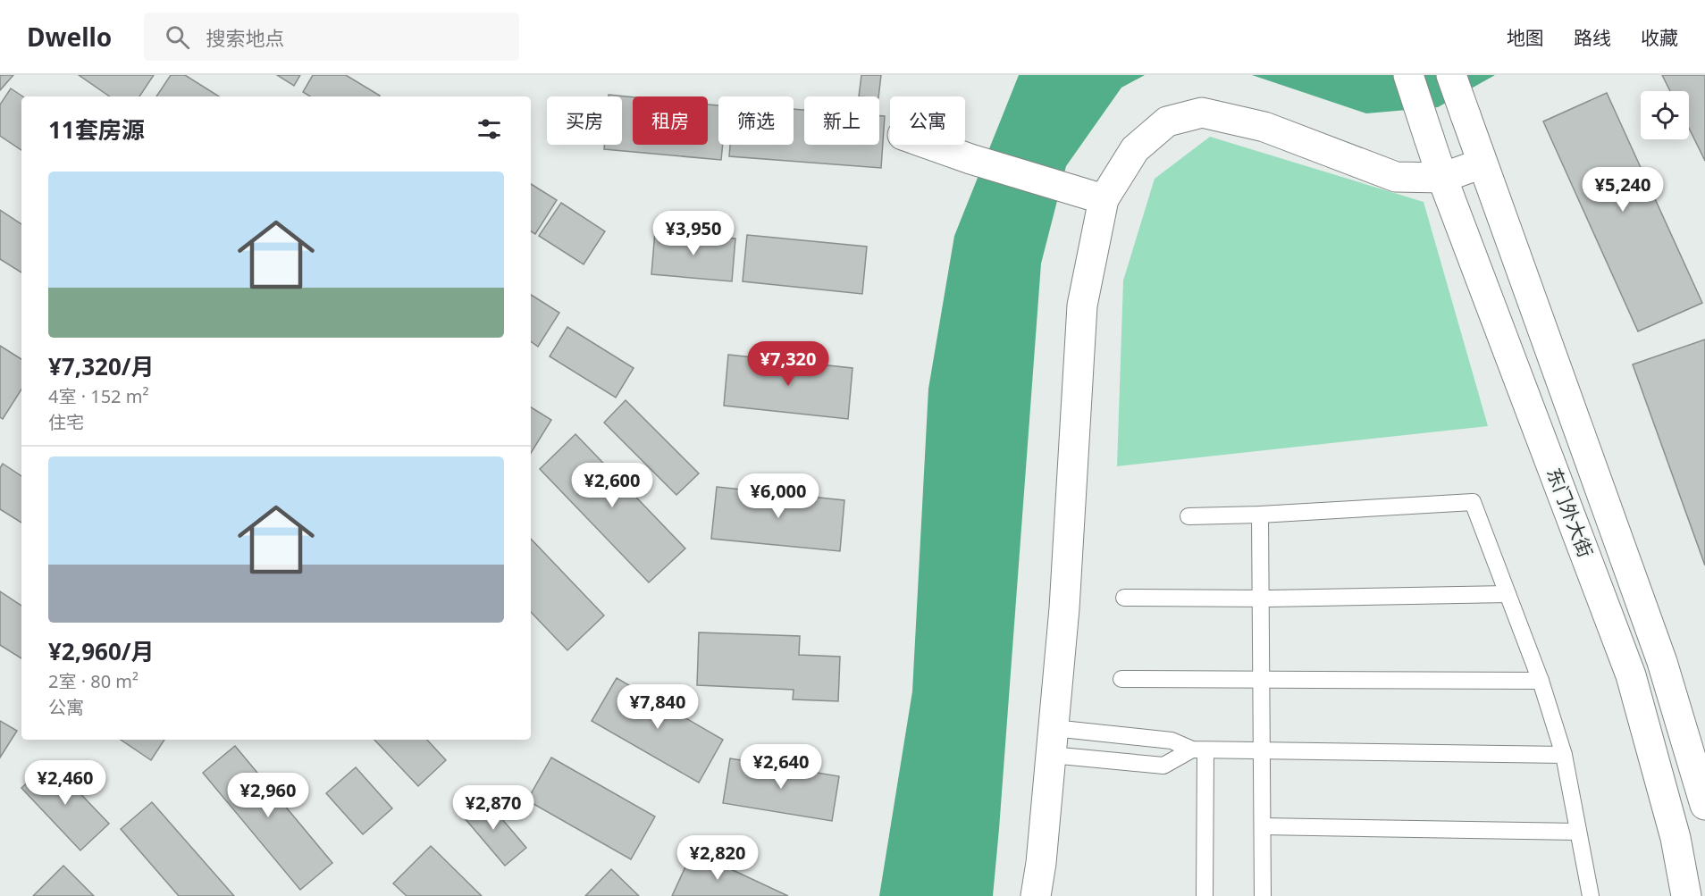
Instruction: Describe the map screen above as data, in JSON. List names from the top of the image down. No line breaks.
{"streets":{"main road":["东门外大街"]},"page":{"header":"Dwello","search":"搜索地点","nav":["地图","路线","收藏"],"chip":["买房","租房","筛选","新上","公寓"],"heading":"11套房源","list":[{"name":"¥7,320/月","note":"4室 · 152 m² · 住宅"},{"name":"¥2,960/月","note":"2室 · 80 m² · 公寓"}],"price":["¥5,240","¥3,950","¥7,320","¥2,600","¥6,000","¥7,840","¥2,640","¥2,460","¥2,960","¥2,870","¥2,820"]}}
